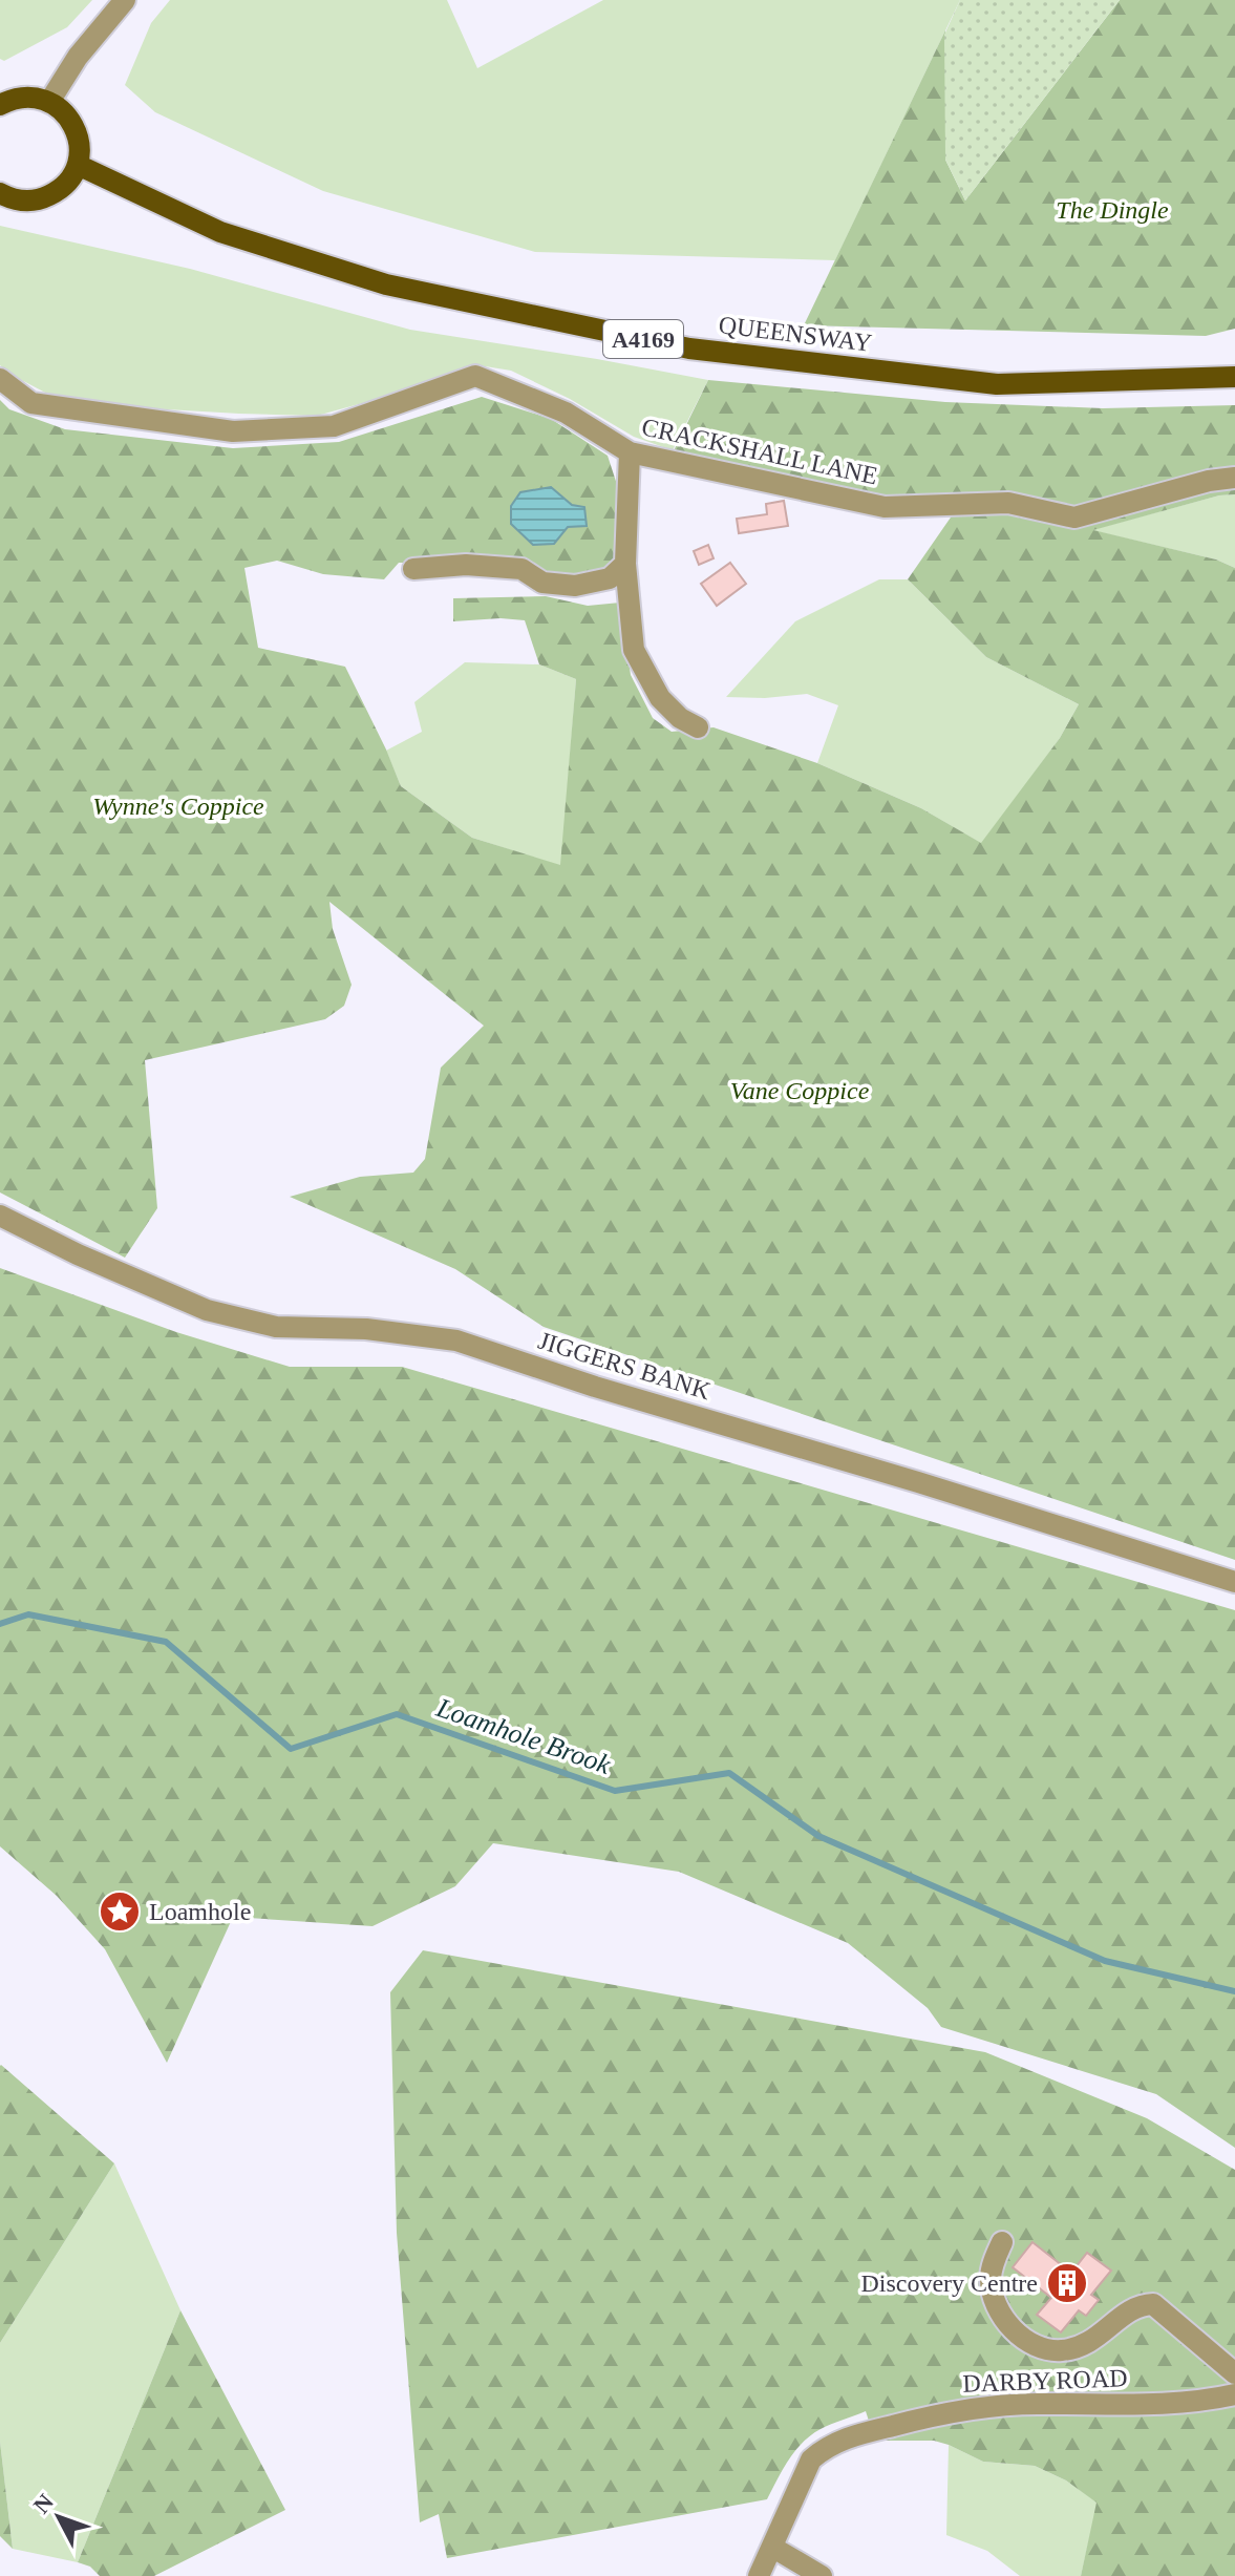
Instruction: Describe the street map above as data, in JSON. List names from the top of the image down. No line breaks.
{"streets":{"main road":["QUEENSWAY","A4169"],"street":["CRACKSHALL LANE","JIGGERS BANK","DARBY ROAD"]},"water":["Loamhole Brook"],"parks":["The Dingle","Wynne's Coppice","Vane Coppice"],"places":{"place":["Loamhole"],"building":["Discovery Centre"]},"north":"top left"}
